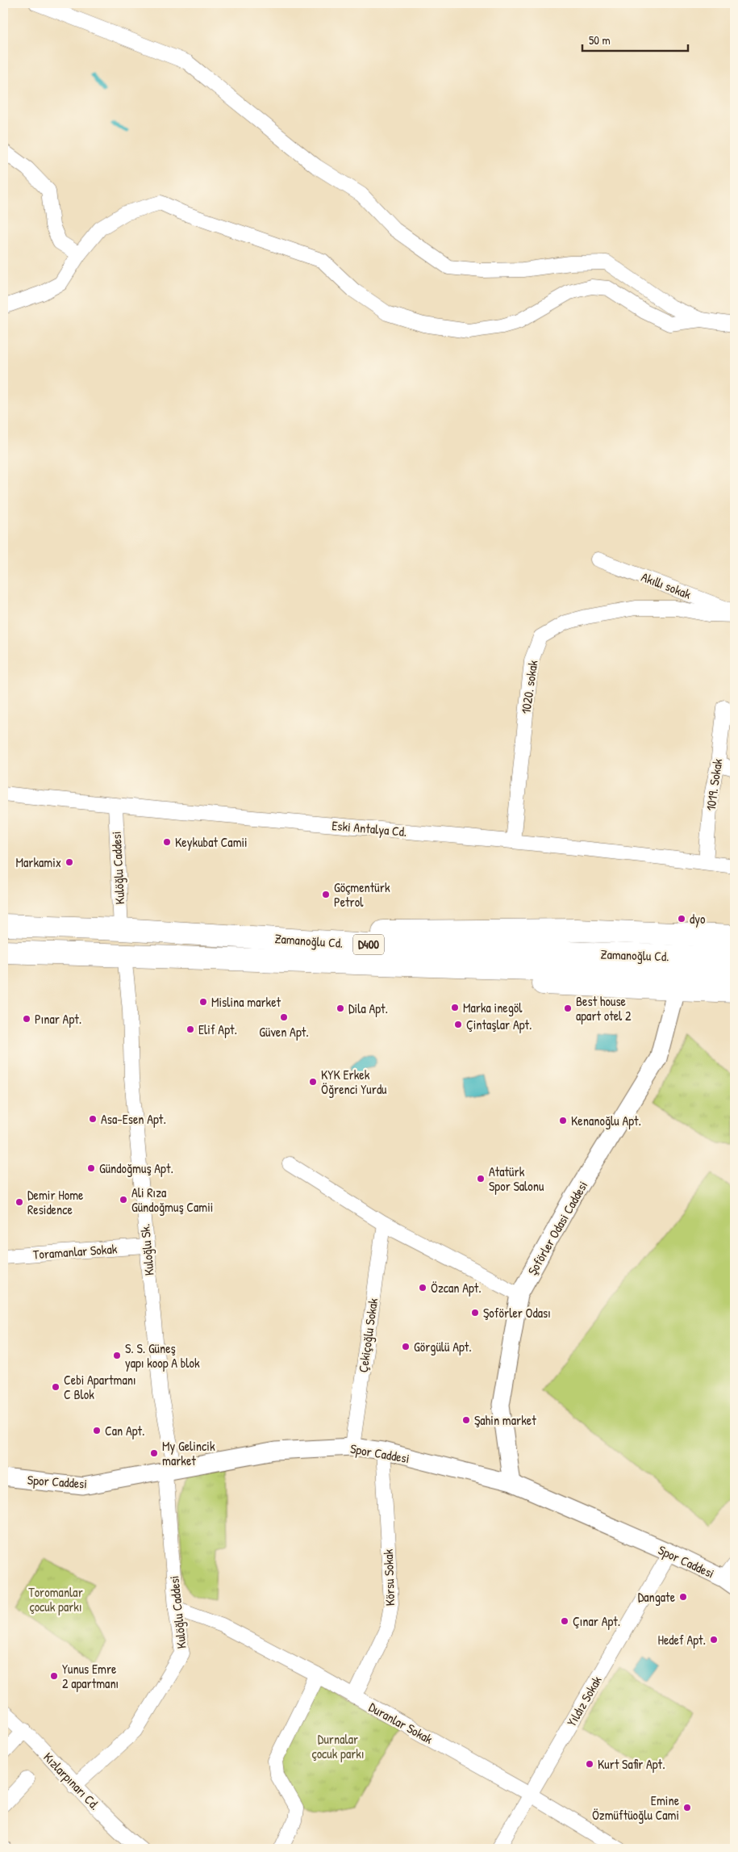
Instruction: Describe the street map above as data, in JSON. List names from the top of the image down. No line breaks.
{"streets":{"highway":["Zamanoğlu Cd.","D400"],"street":["Akıllı sokak","1020. sokak","1019. Sokak","Eski Antalya Cd.","Kulöğlu Caddesi","Şoförler Odasi Caddesi","Kuloğlu Sk.","Toramanlar Sokak","Çekiçoğlu Sokak","Spor Caddesi","Körsu Sokak","Yıldız Sokak","Duranlar Sokak","Kızlarpınarı Cd."]},"crossings":[["1020. sokak","Eski Antalya Cd."],["1019. Sokak","Eski Antalya Cd."],["Eski Antalya Cd.","Kulöğlu Caddesi"],["Kulöğlu Caddesi","Zamanoğlu Cd."],["Kulöğlu Caddesi","Kuloğlu Sk."],["Kulöğlu Caddesi","Spor Caddesi"],["Kulöğlu Caddesi","Duranlar Sokak"],["Kulöğlu Caddesi","Kızlarpınarı Cd."],["Zamanoğlu Cd.","Kuloğlu Sk."],["Şoförler Odasi Caddesi","Spor Caddesi"],["Kuloğlu Sk.","Toramanlar Sokak"],["Kuloğlu Sk.","Spor Caddesi"],["Çekiçoğlu Sokak","Spor Caddesi"],["Spor Caddesi","Körsu Sokak"],["Spor Caddesi","Yıldız Sokak"],["Körsu Sokak","Duranlar Sokak"],["Yıldız Sokak","Duranlar Sokak"]],"parks":["Toromanlar çocuk parkı","Durnalar çocuk parkı"],"places":["Keykubat Camii","Markamix","Göçmentürk Petrol","dyo","Mislina market","Marka inegöl","Dila Apt.","Best house apart otel 2","Güven Apt.","Pınar Apt.","Çintaşlar Apt.","Elif Apt.","KYK Erkek Öğrenci Yurdu","Asa-Esen Apt.","Kenanoğlu Apt.","Gündoğmuş Apt.","Atatürk Spor Salonu","Ali Rıza Gündoğmuş Camii","Demir Home Residence","Özcan Apt.","Şoförler Odası","Görgülü Apt.","S. S. Güneş yapı koop A blok","Cebi Apartmanı C Blok","Şahin market","Can Apt.","My Gelincik market","Dangate","Çınar Apt.","Hedef Apt.","Yunus Emre 2 apartmanı","Kurt Safir Apt.","Emine Özmüftüoğlu Cami"],"scale_bar":"50 m"}
